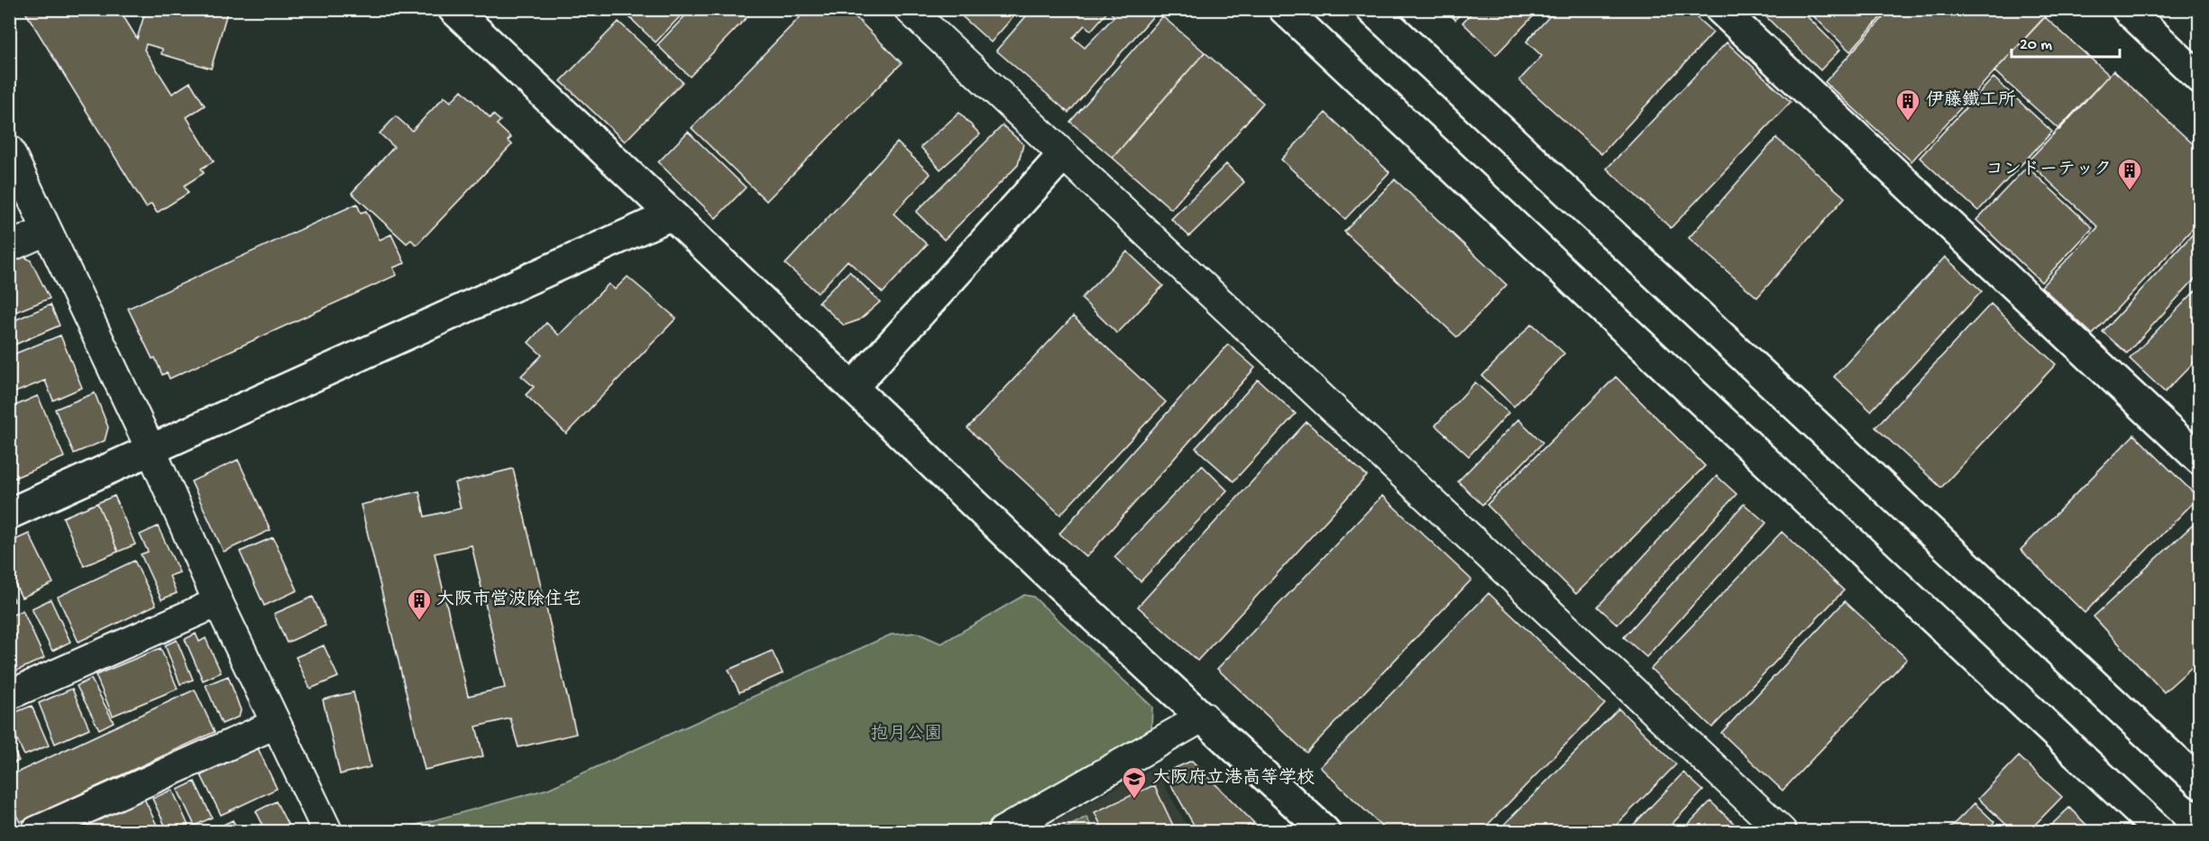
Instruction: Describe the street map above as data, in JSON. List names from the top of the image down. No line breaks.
{"parks":["抱月公園"],"places":{"building":["伊藤鐵工所","コンドーテック","大阪市営波除住宅"],"school or university":["大阪府立港高等学校"]},"scale_bar":"20 m"}
